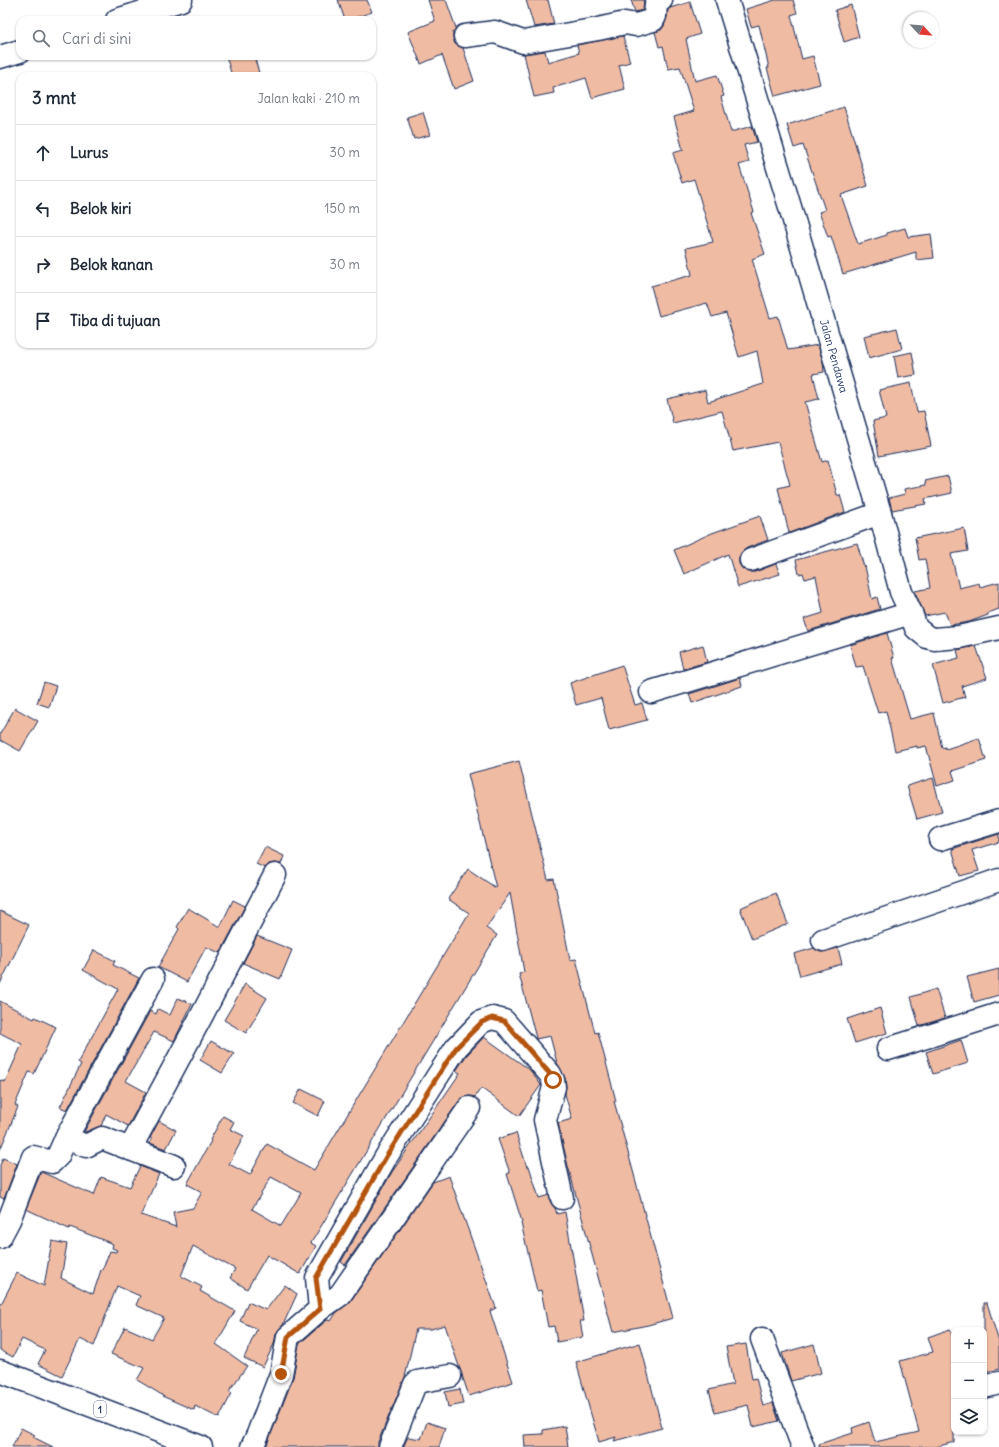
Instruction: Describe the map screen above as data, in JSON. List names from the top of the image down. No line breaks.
{"streets":{"main road":["Jalan Pendawa","1"]},"north":"bottom right","page":{"search":"Cari di sini","heading":["3 mnt","Jalan kaki · 210 m"],"list":[["Lurus","30 m"],["Belok kiri","150 m"],["Belok kanan","30 m"],"Tiba di tujuan"],"map_buttons":["+","−"]}}
